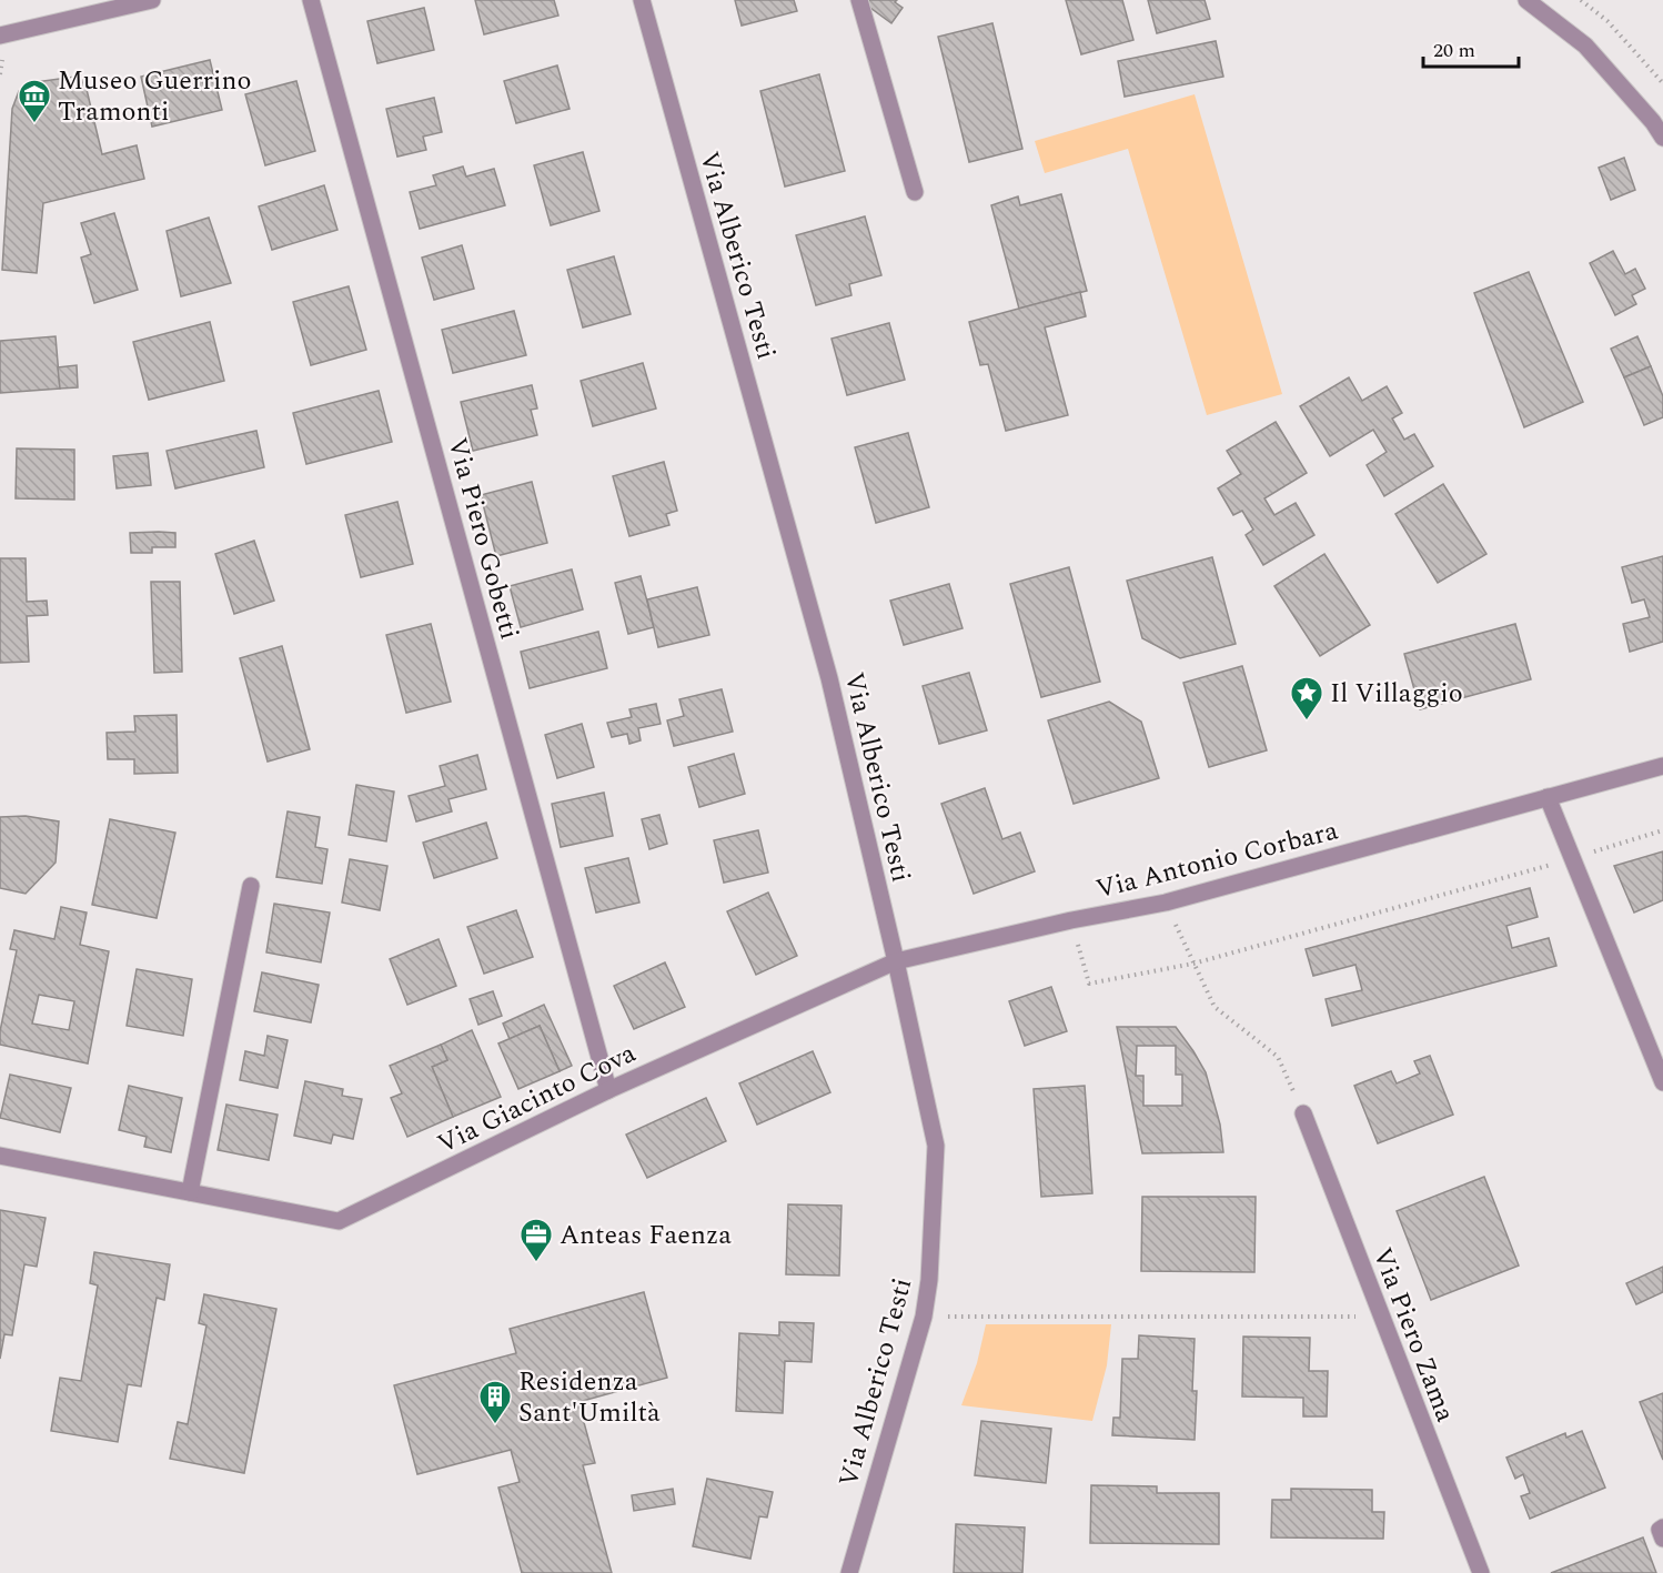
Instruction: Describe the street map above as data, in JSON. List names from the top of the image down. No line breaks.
{"streets":{"street":["Via Alberico Testi","Via Piero Gobetti","Via Antonio Corbara","Via Giacinto Cova","Via Piero Zama"]},"crossings":[["Via Alberico Testi","Via Antonio Corbara"],["Via Alberico Testi","Via Giacinto Cova"],["Via Piero Gobetti","Via Giacinto Cova"],["Via Antonio Corbara","Via Giacinto Cova"]],"places":{"museum":["Museo Guerrino Tramonti"],"place":["Il Villaggio"],"office":["Anteas Faenza"],"building":["Residenza Sant'Umiltà"]},"scale_bar":"20 m"}
